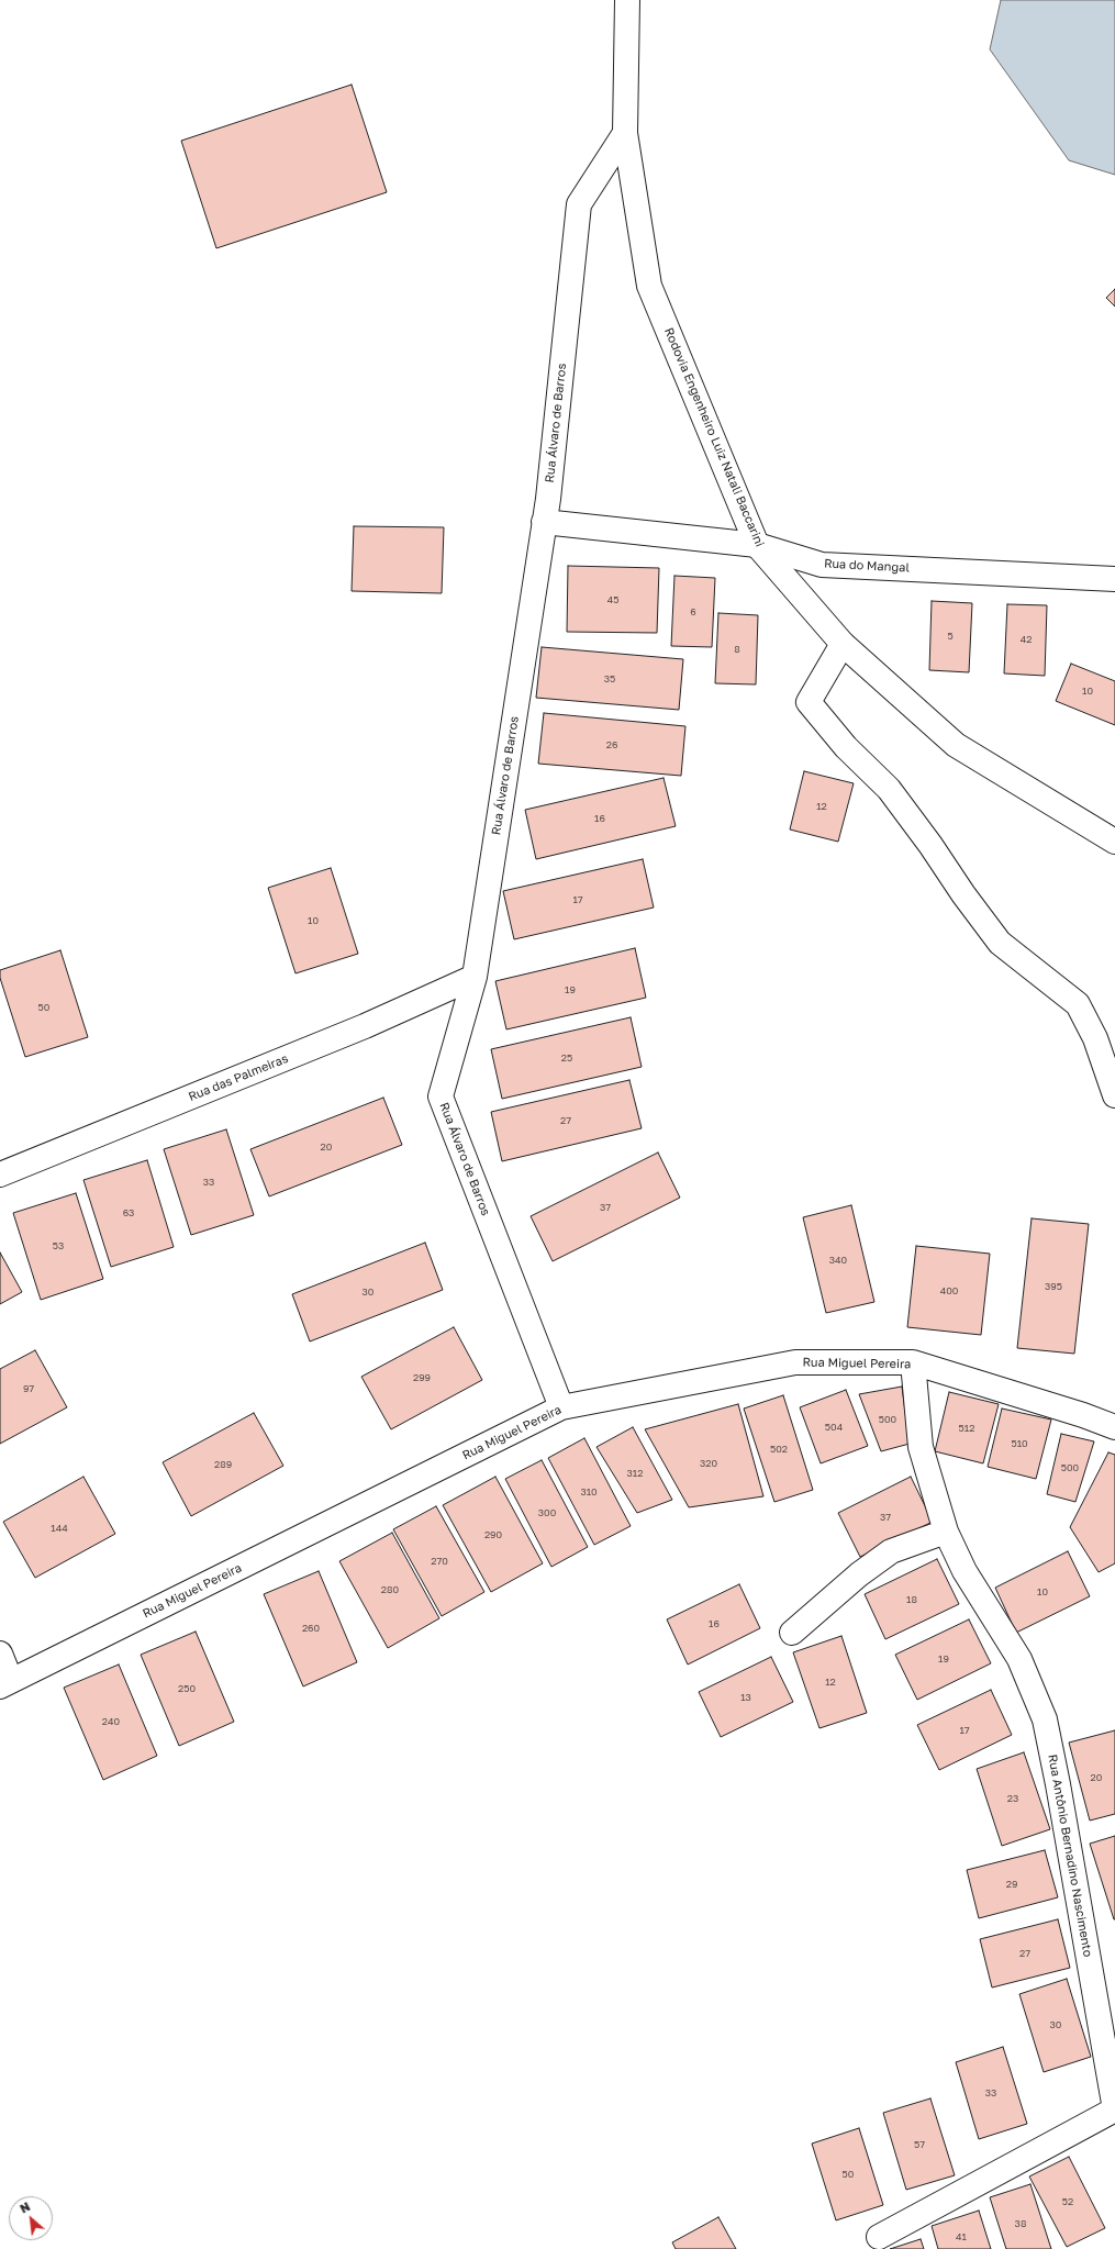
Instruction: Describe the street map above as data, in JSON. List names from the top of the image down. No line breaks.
{"streets":{"street":["Rua Álvaro de Barros","Rodovia Engenheiro Luiz Natali Baccarini","Rua do Mangal","Rua das Palmeiras","Rua Miguel Pereira","Rua Antônio Bernadino Nascimento"]},"crossings":[["Rua Álvaro de Barros","Rodovia Engenheiro Luiz Natali Baccarini"],["Rua Álvaro de Barros","Rua do Mangal"],["Rua Álvaro de Barros","Rua das Palmeiras"],["Rua Álvaro de Barros","Rua Miguel Pereira"],["Rodovia Engenheiro Luiz Natali Baccarini","Rua do Mangal"],["Rua Miguel Pereira","Rua Antônio Bernadino Nascimento"]],"house_numbers":["45","6","5","42","8","35","10","26","12","16","17","10","19","50","25","27","20","33","37","63","53","340","395","400","30","299","97","500","504","512","510","502","320","289","500","312","310","300","37","144","290","270","280","10","18","16","260","19","12","250","13","240","17","20","23","29","27","30","33","57","50","52","38","41"],"north":"top left"}
